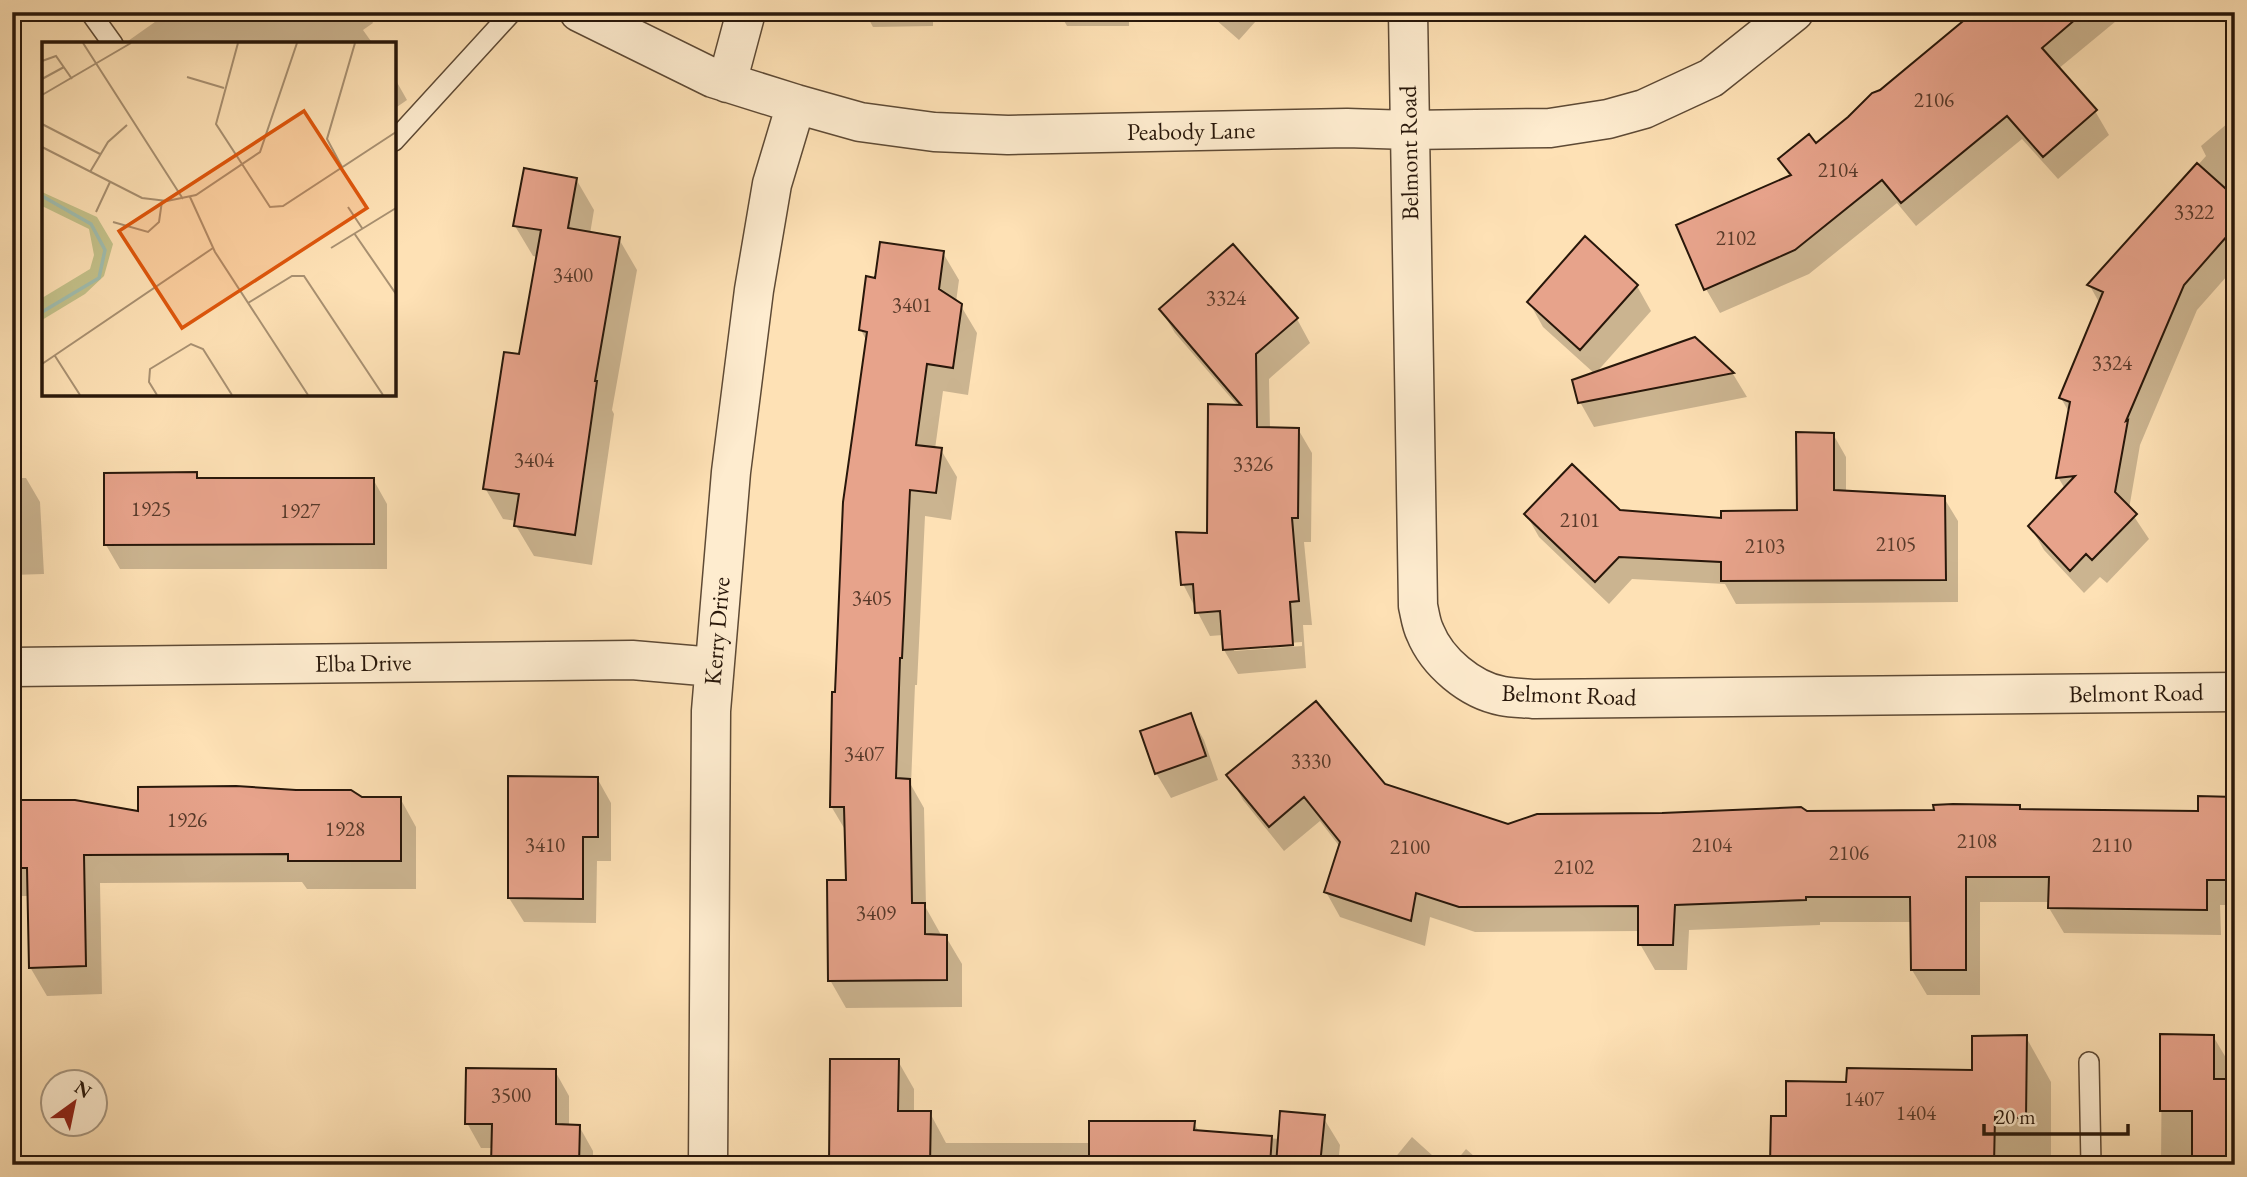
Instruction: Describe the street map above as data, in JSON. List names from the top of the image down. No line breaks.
{"streets":{"street":["Peabody Lane","Belmont Road","Kerry Drive","Elba Drive"]},"crossings":[["Peabody Lane","Belmont Road"],["Peabody Lane","Kerry Drive"],["Kerry Drive","Elba Drive"]],"house_numbers":["2106","2104","3322","2102","3400","3324","3401","3324","3404","3326","1925","1927","2101","2105","2103","3405","3407","3330","1926","1928","2108","3410","2104","2110","2100","2106","2102","3409","3500","1407","1404"],"scale_bar":"20 m","north":"top right"}
